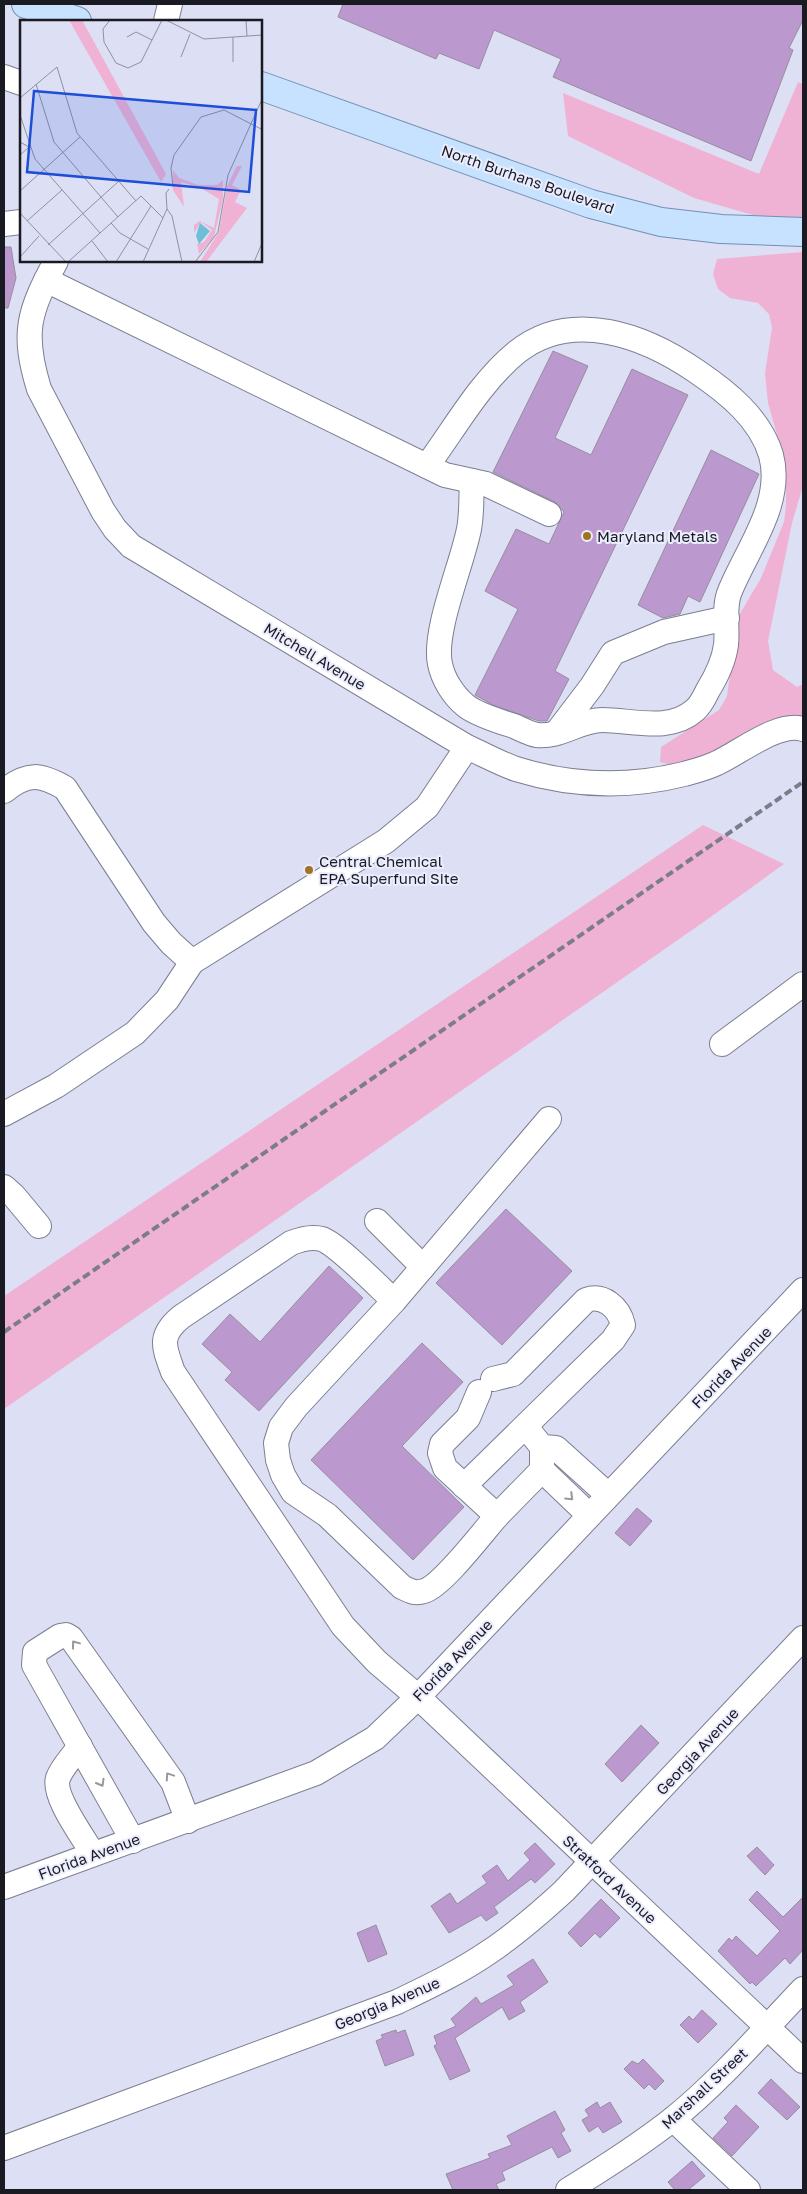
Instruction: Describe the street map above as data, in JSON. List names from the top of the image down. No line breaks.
{"streets":{"main road":["North Burhans Boulevard"],"street":["Mitchell Avenue","Florida Avenue","Georgia Avenue","Stratford Avenue","Marshall Street"]},"crossings":[["Florida Avenue","Stratford Avenue"],["Georgia Avenue","Stratford Avenue"],["Stratford Avenue","Marshall Street"]],"places":["Maryland Metals","Central Chemical EPA Superfund Site"]}
